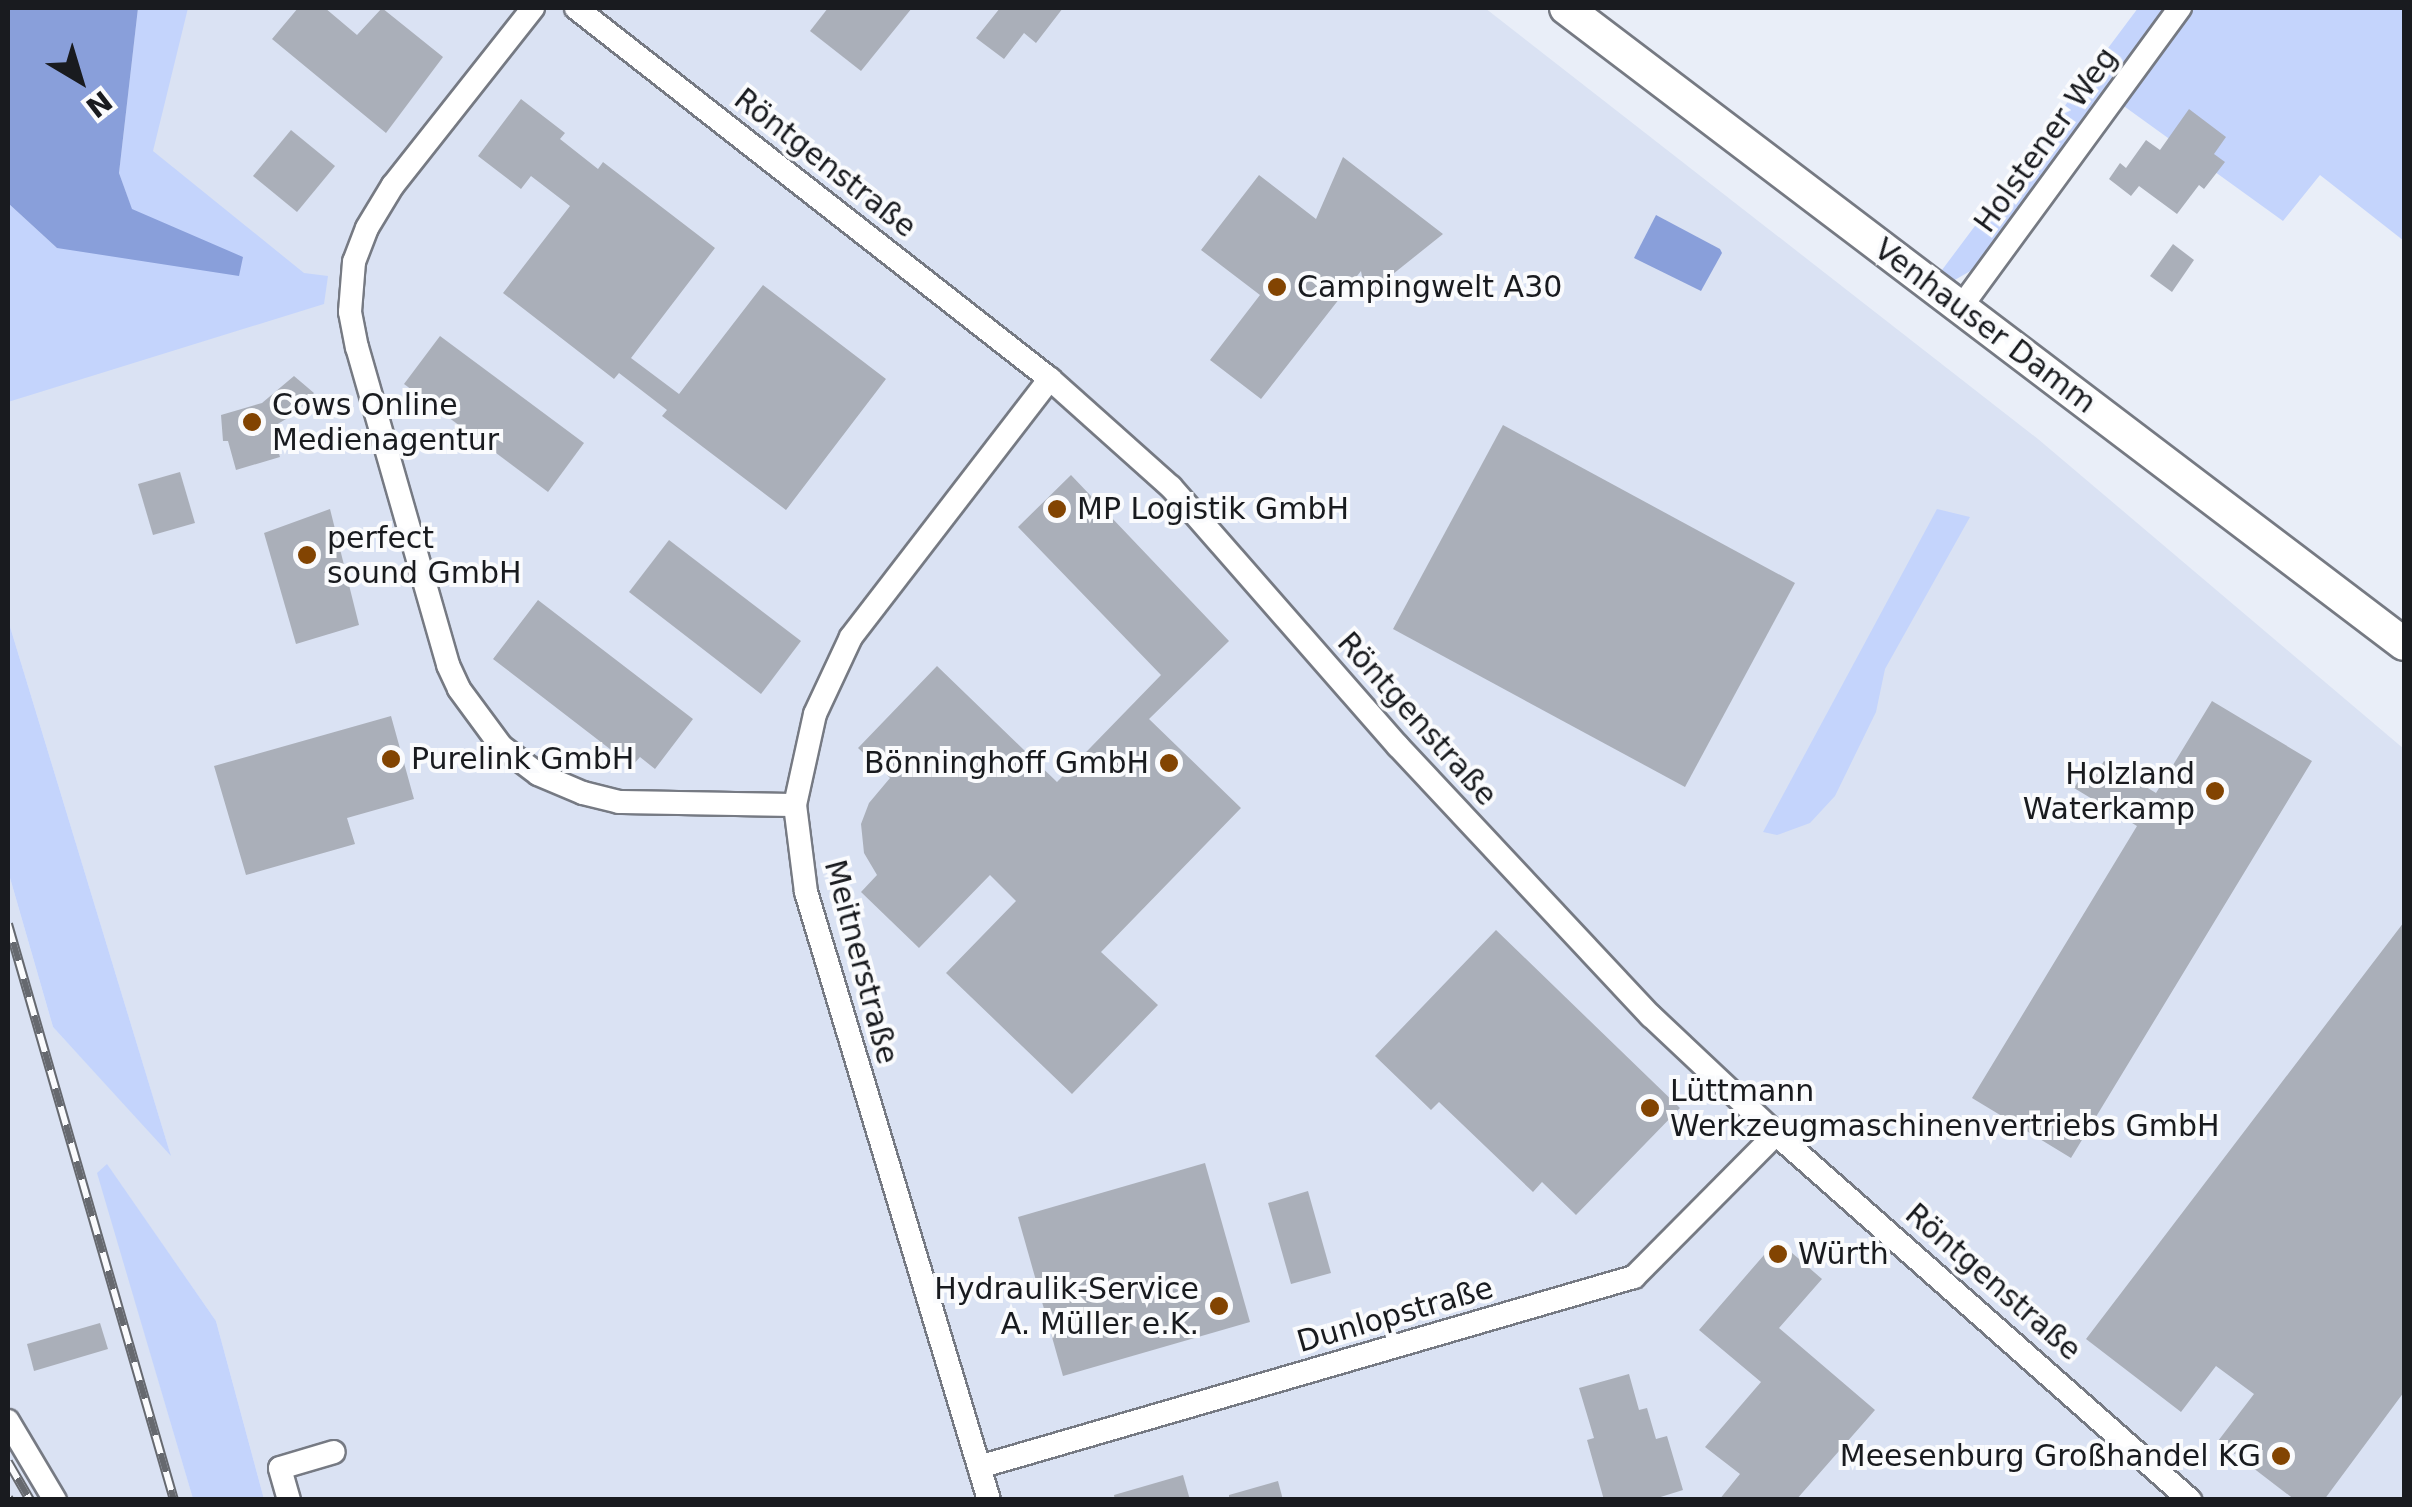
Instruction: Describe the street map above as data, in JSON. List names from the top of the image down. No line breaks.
{"streets":{"main road":["Venhauser Damm"],"street":["Holstener Weg","Röntgenstraße","Meitnerstraße","Dunlopstraße"]},"crossings":[["Holstener Weg","Venhauser Damm"],["Röntgenstraße","Meitnerstraße"],["Röntgenstraße","Dunlopstraße"],["Meitnerstraße","Dunlopstraße"]],"places":["Campingwelt A30","Cows Online Medienagentur","MP Logistik GmbH","perfect sound GmbH","Purelink GmbH","Bönninghoff GmbH","Holzland Waterkamp","Lüttmann Werkzeugmaschinenvertriebs GmbH","Würth","Hydraulik-Service A. Müller e.K.","Meesenburg Großhandel KG"],"north":"bottom right"}
